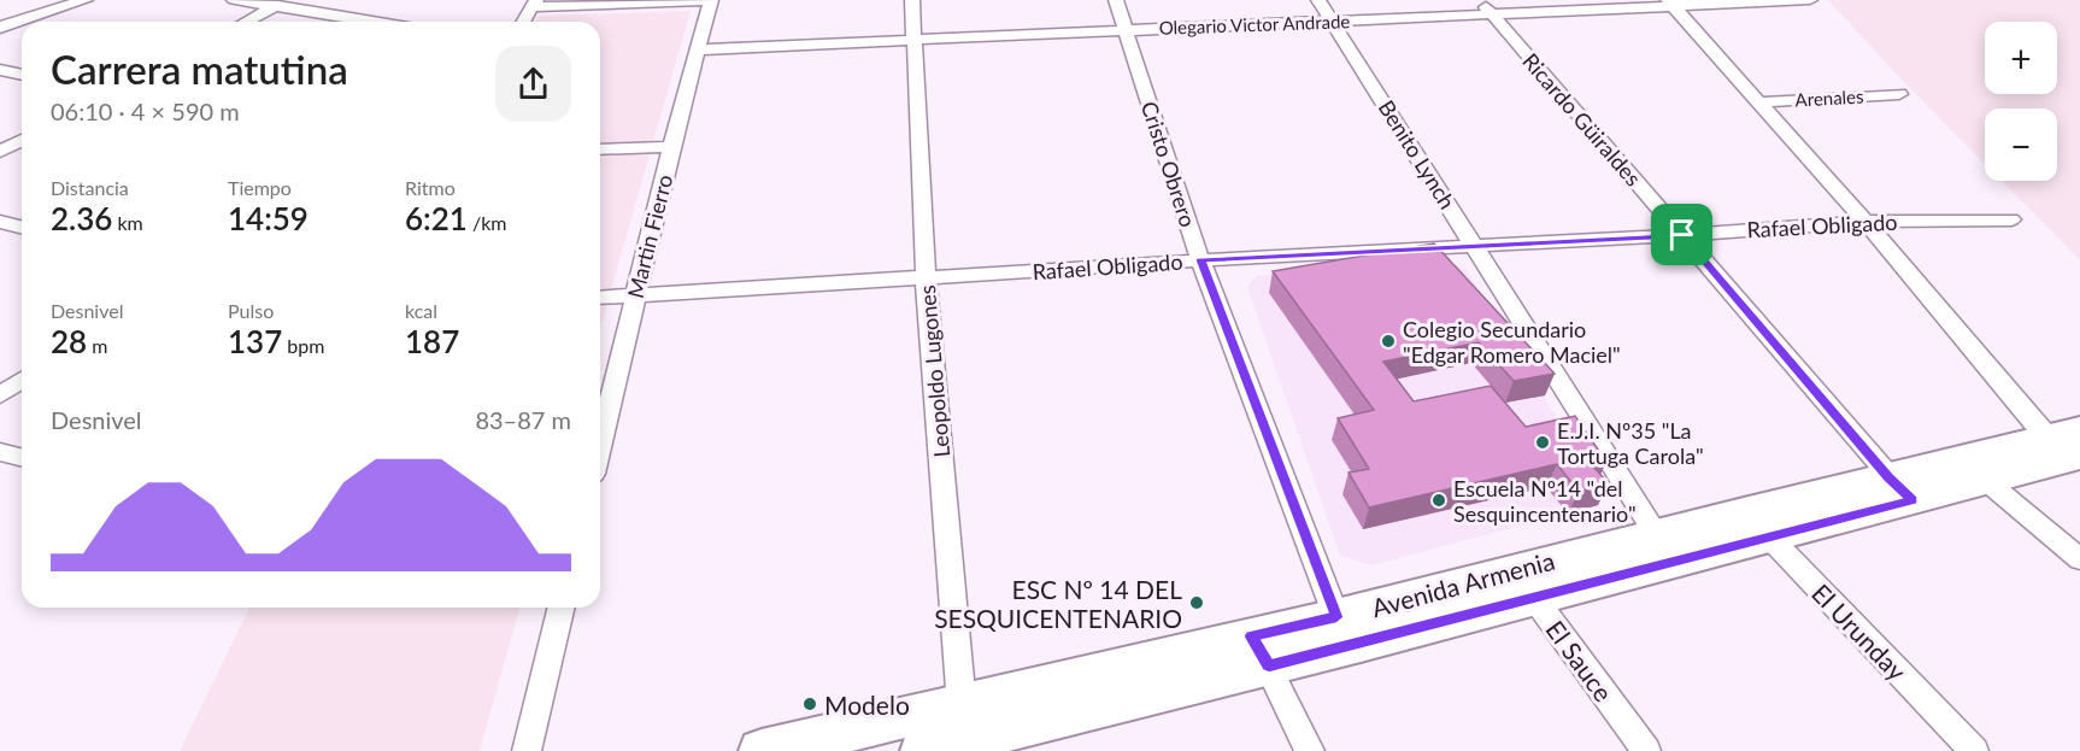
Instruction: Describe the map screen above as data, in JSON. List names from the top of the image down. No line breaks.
{"streets":{"main road":["Avenida Armenia"],"street":["Olegario Victor Andrade","Arenales","Ricardo Güiraldes","Benito Lynch","Cristo Obrero","Rafael Obligado","Martin Fierro","Leopoldo Lugones","El Urunday","El Sauce"]},"crossings":[["Olegario Victor Andrade","Ricardo Güiraldes"],["Olegario Victor Andrade","Benito Lynch"],["Olegario Victor Andrade","Cristo Obrero"],["Olegario Victor Andrade","Martin Fierro"],["Olegario Victor Andrade","Leopoldo Lugones"],["Ricardo Güiraldes","Rafael Obligado"],["Ricardo Güiraldes","Avenida Armenia"],["Benito Lynch","Rafael Obligado"],["Benito Lynch","Avenida Armenia"],["Cristo Obrero","Rafael Obligado"],["Cristo Obrero","Avenida Armenia"],["Rafael Obligado","Martin Fierro"],["Rafael Obligado","Leopoldo Lugones"],["Leopoldo Lugones","Avenida Armenia"],["Avenida Armenia","El Urunday"],["Avenida Armenia","El Sauce"]],"places":["Colegio Secundario \"Edgar Romero Maciel\"","E.J.I. Nº35 \"La Tortuga Carola\"","Escuela Nº14 \"del Sesquincentenario\"","ESC Nº 14 DEL SESQUICENTENARIO","Modelo"],"page":{"map_buttons":["+","−"],"heading":["Carrera matutina","06:10 · 4 × 590 m"],"stats":[["Distancia","2.36 km"],["Tiempo","14:59"],["Ritmo","6:21 /km"],["Desnivel","28 m"],["Pulso","137 bpm"],["kcal","187"]],"chart":["Desnivel","83–87 m"]}}
